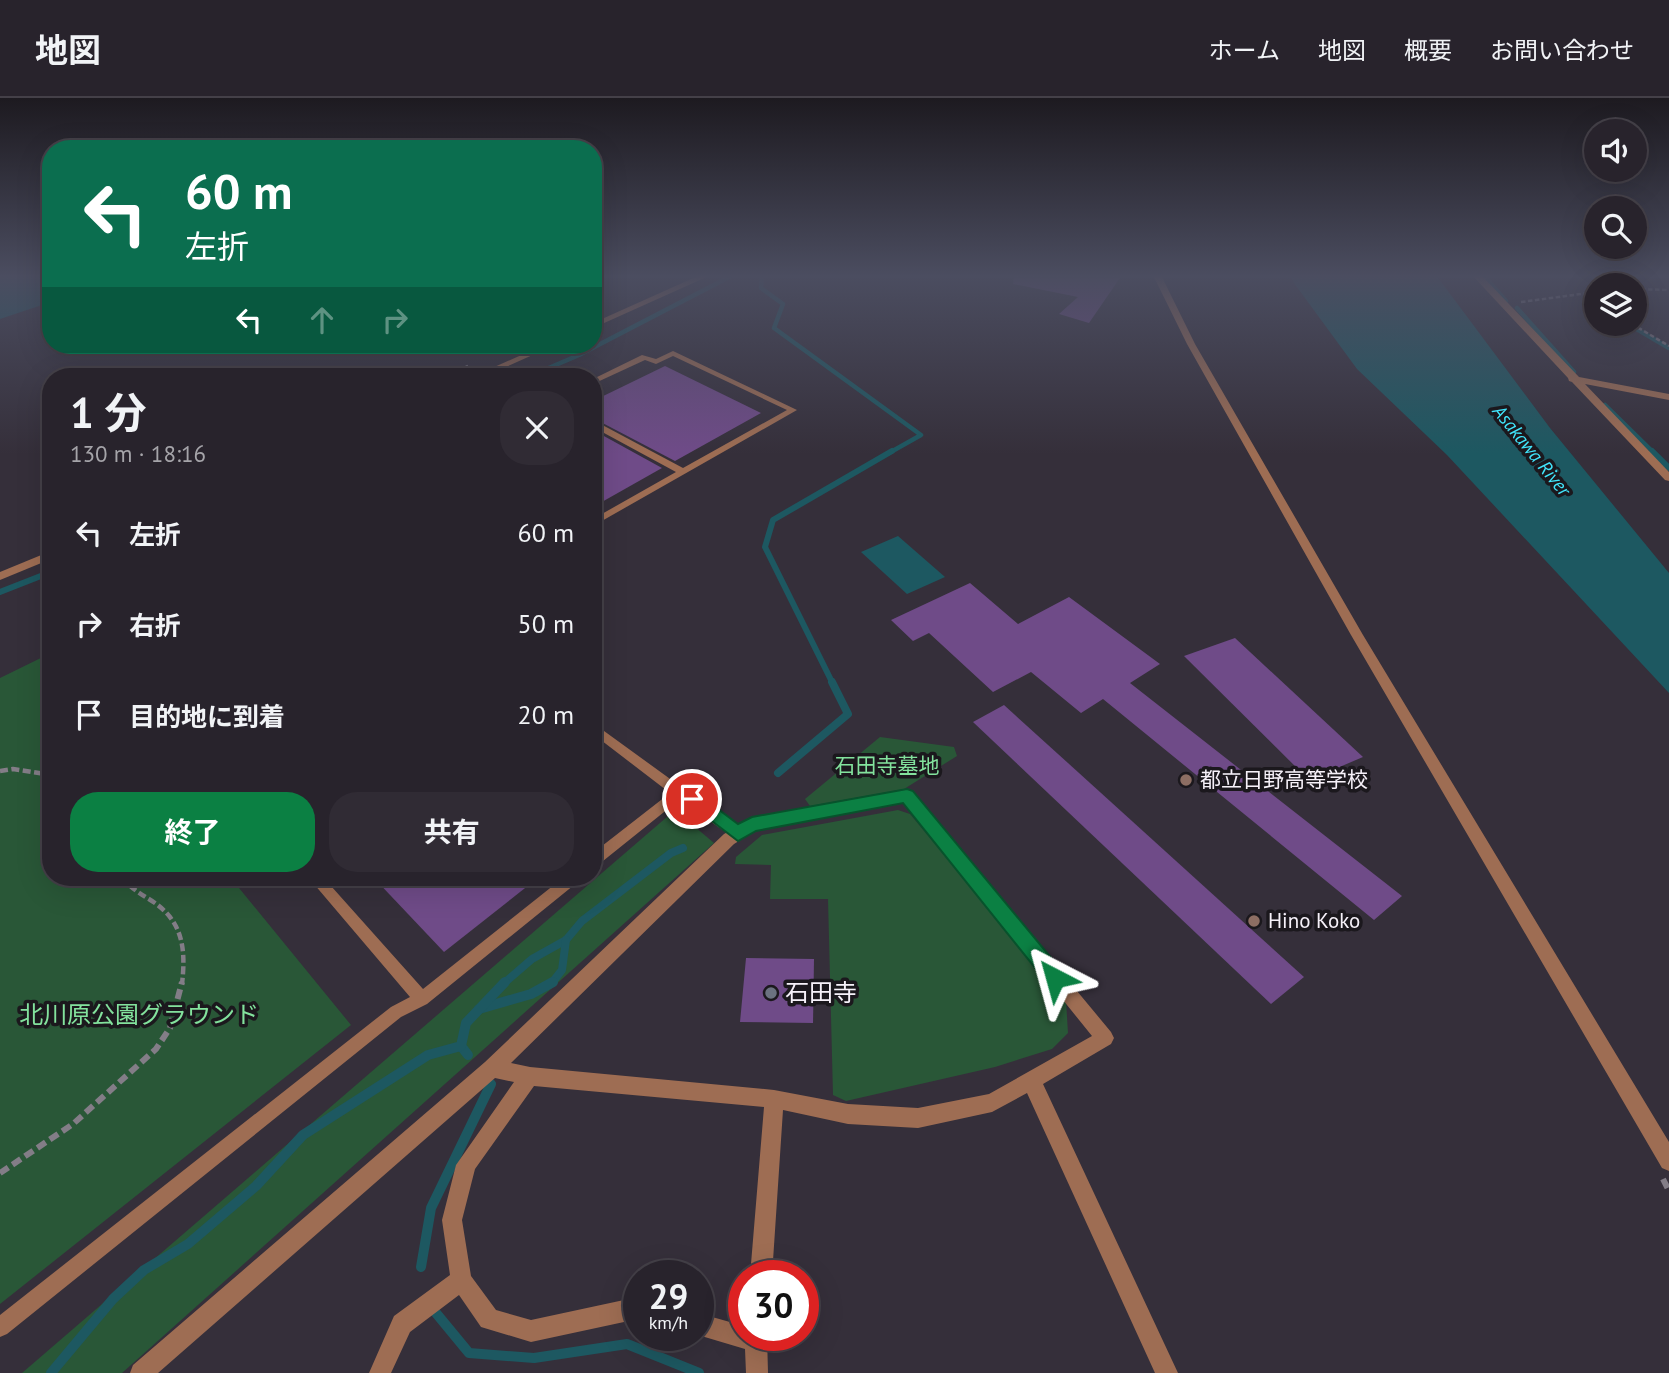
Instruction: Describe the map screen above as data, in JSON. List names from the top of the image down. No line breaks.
{"water":["Asakawa River"],"parks":["石田寺墓地","北川原公園グラウンド"],"places":["都立日野高等学校","Hino Koko","石田寺"],"page":{"header":"地図","nav":["ホーム","地図","概要","お問い合わせ"],"turn":["60 m","左折"],"heading":["1 分","130 m · 18:16"],"list":[{"name":"左折","value":"60 m"},{"name":"右折","value":"50 m"},{"name":"目的地に到着","value":"20 m"}],"buttons":["終了","共有"],"speed":"29 km/h","limit":"30"}}
